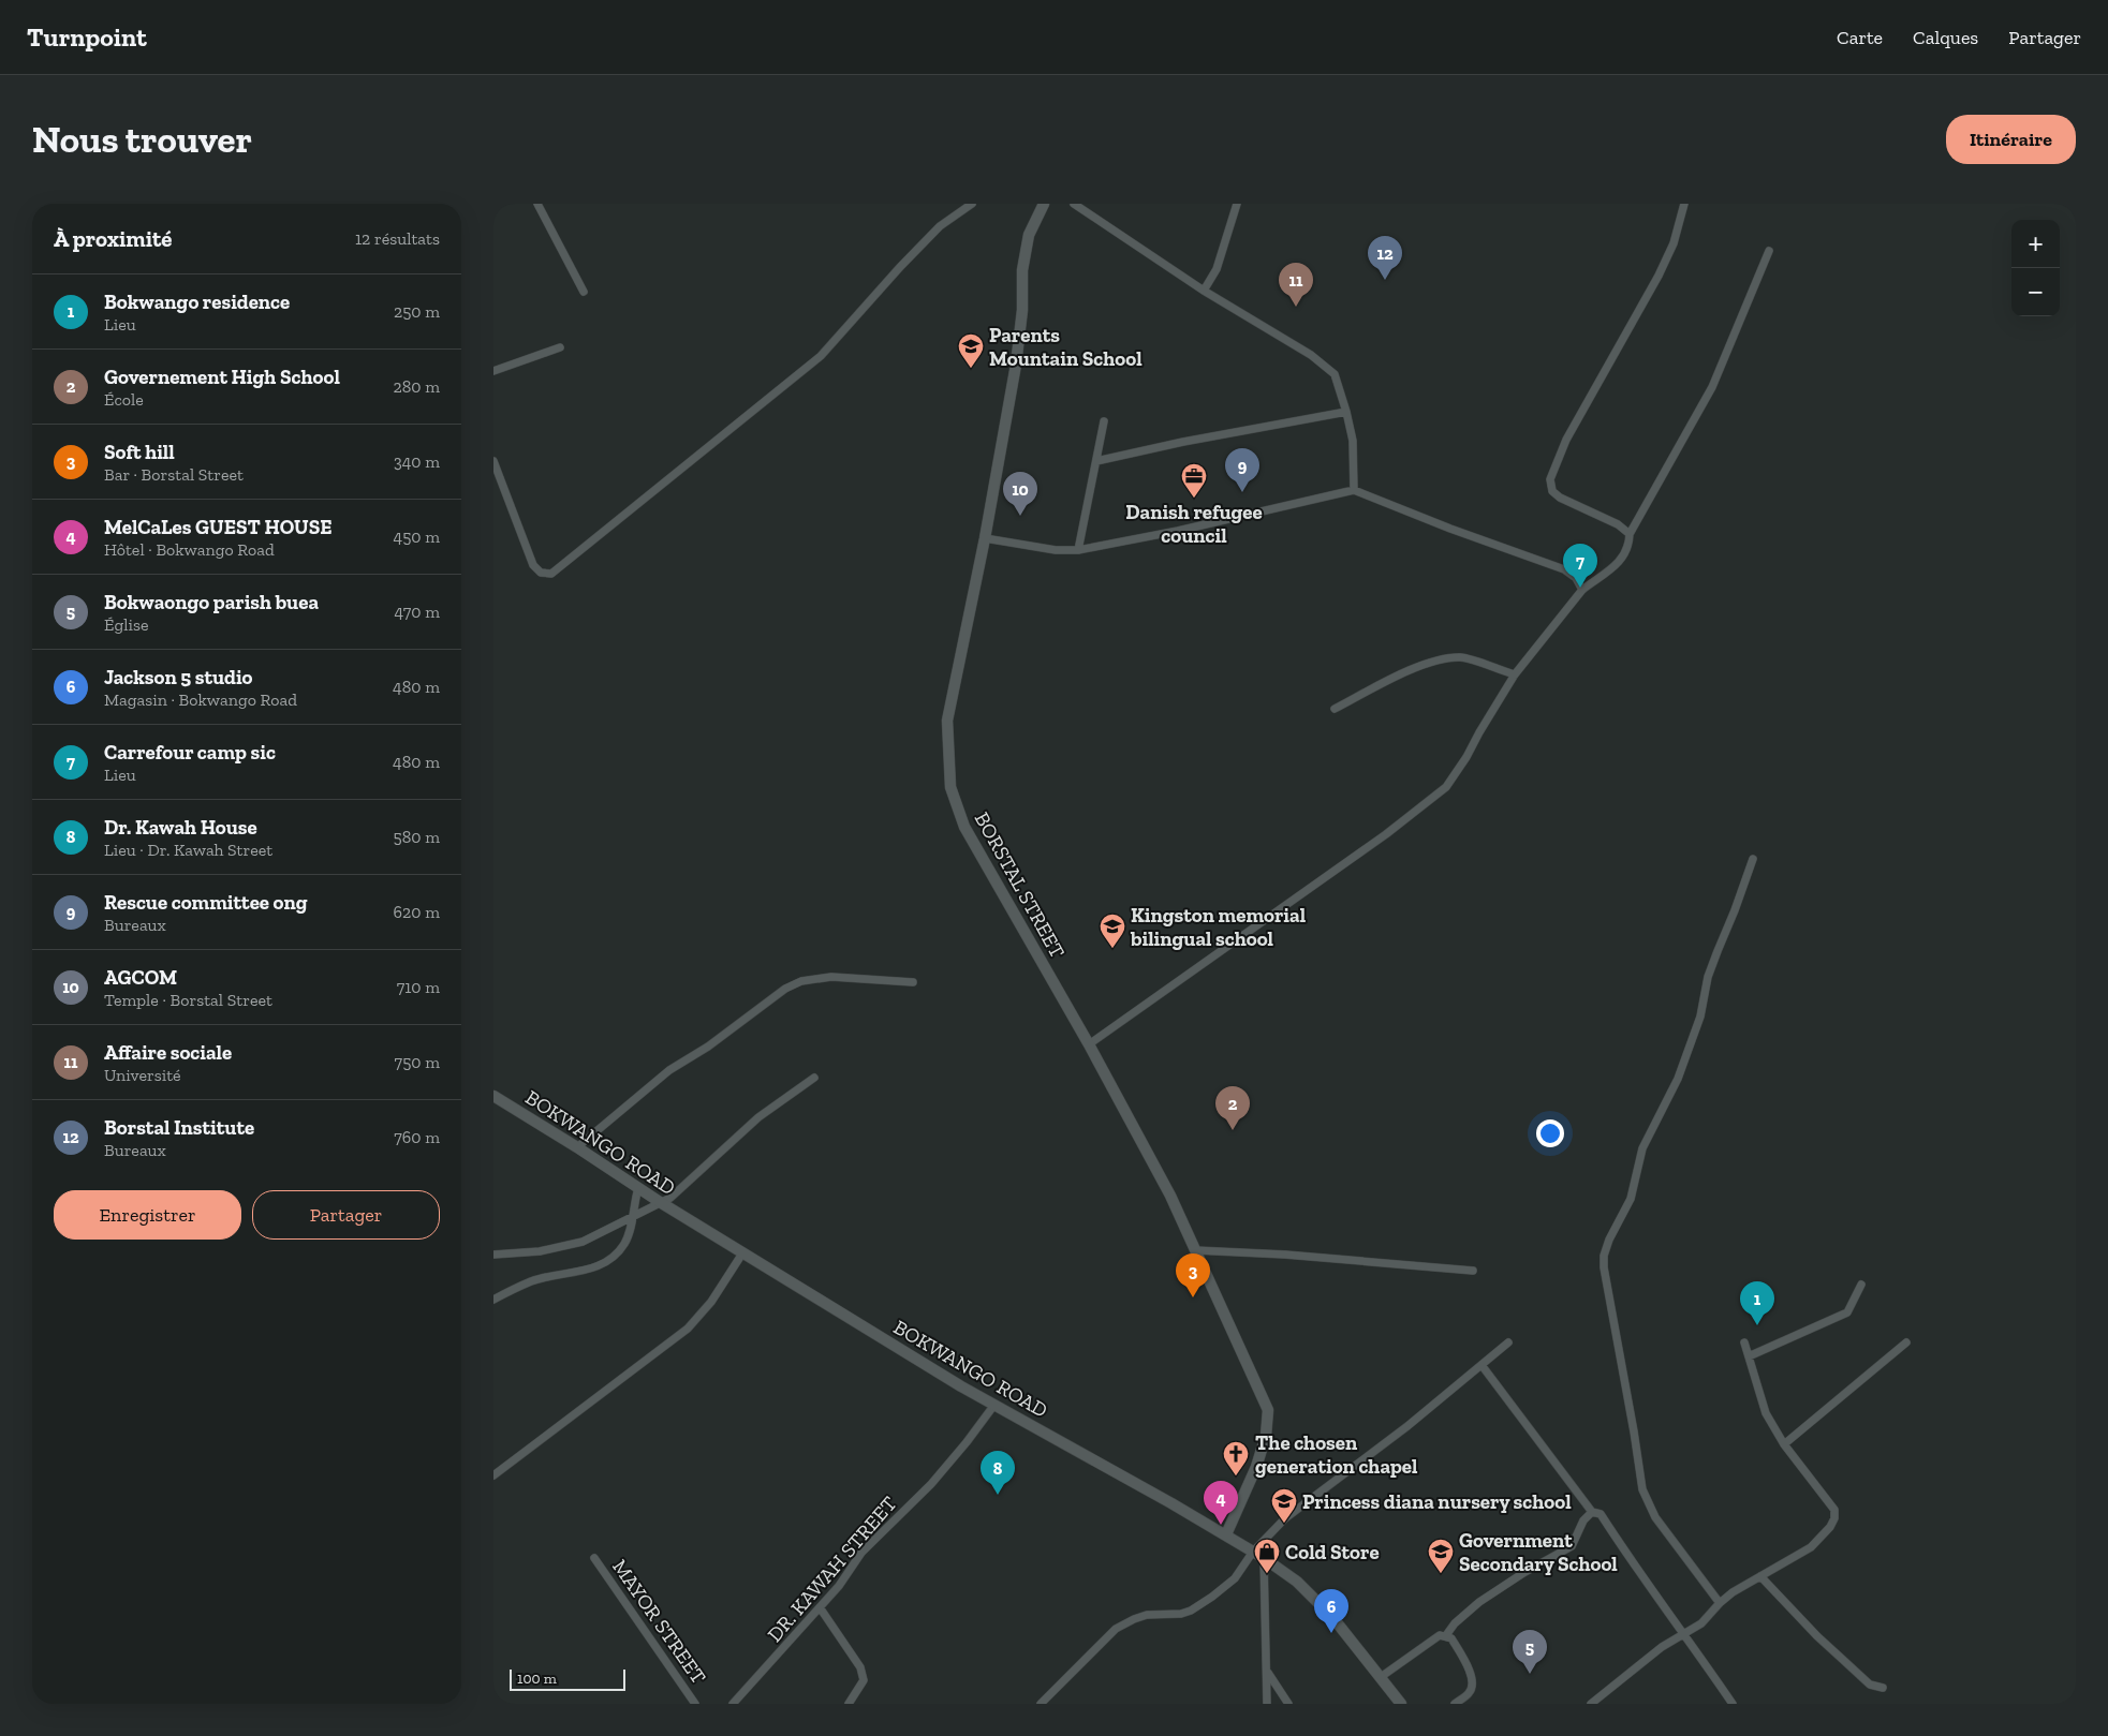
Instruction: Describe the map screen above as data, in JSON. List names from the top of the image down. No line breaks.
{"streets":{"street":["BORSTAL STREET","BOKWANGO ROAD","DR. KAWAH STREET","MAYOR STREET"]},"crossings":[["BORSTAL STREET","BOKWANGO ROAD"],["BOKWANGO ROAD","DR. KAWAH STREET"]],"places":{"school or university":["Parents Mountain School","Kingston memorial bilingual school","Princess diana nursery school","Government Secondary School"],"office":["Danish refugee council"],"church":["The chosen generation chapel"],"shop":["Cold Store"]},"scale_bar":"100 m","page":{"header":"Turnpoint","nav":["Carte","Calques","Partager"],"buttons":["Itinéraire",["Enregistrer","Partager"]],"title":"Nous trouver","heading":["À proximité","12 résultats"],"map_buttons":["+","−"],"pins":["12","11","9","10","7","2","3","1","8","4","6","5"],"list":[{"mark":"1","name":"Bokwango residence","note":"Lieu","value":"250 m"},{"mark":"2","name":"Governement High School","note":"École","value":"280 m"},{"mark":"3","name":"Soft hill","note":"Bar · Borstal Street","value":"340 m"},{"mark":"4","name":"MelCaLes GUEST HOUSE","note":"Hôtel · Bokwango Road","value":"450 m"},{"mark":"5","name":"Bokwaongo parish buea","note":"Église","value":"470 m"},{"mark":"6","name":"Jackson 5 studio","note":"Magasin · Bokwango Road","value":"480 m"},{"mark":"7","name":"Carrefour camp sic","note":"Lieu","value":"480 m"},{"mark":"8","name":"Dr. Kawah House","note":"Lieu · Dr. Kawah Street","value":"580 m"},{"mark":"9","name":"Rescue committee ong","note":"Bureaux","value":"620 m"},{"mark":"10","name":"AGCOM","note":"Temple · Borstal Street","value":"710 m"},{"mark":"11","name":"Affaire sociale","note":"Université","value":"750 m"},{"mark":"12","name":"Borstal Institute","note":"Bureaux","value":"760 m"}],"scale":"100 m"}}
